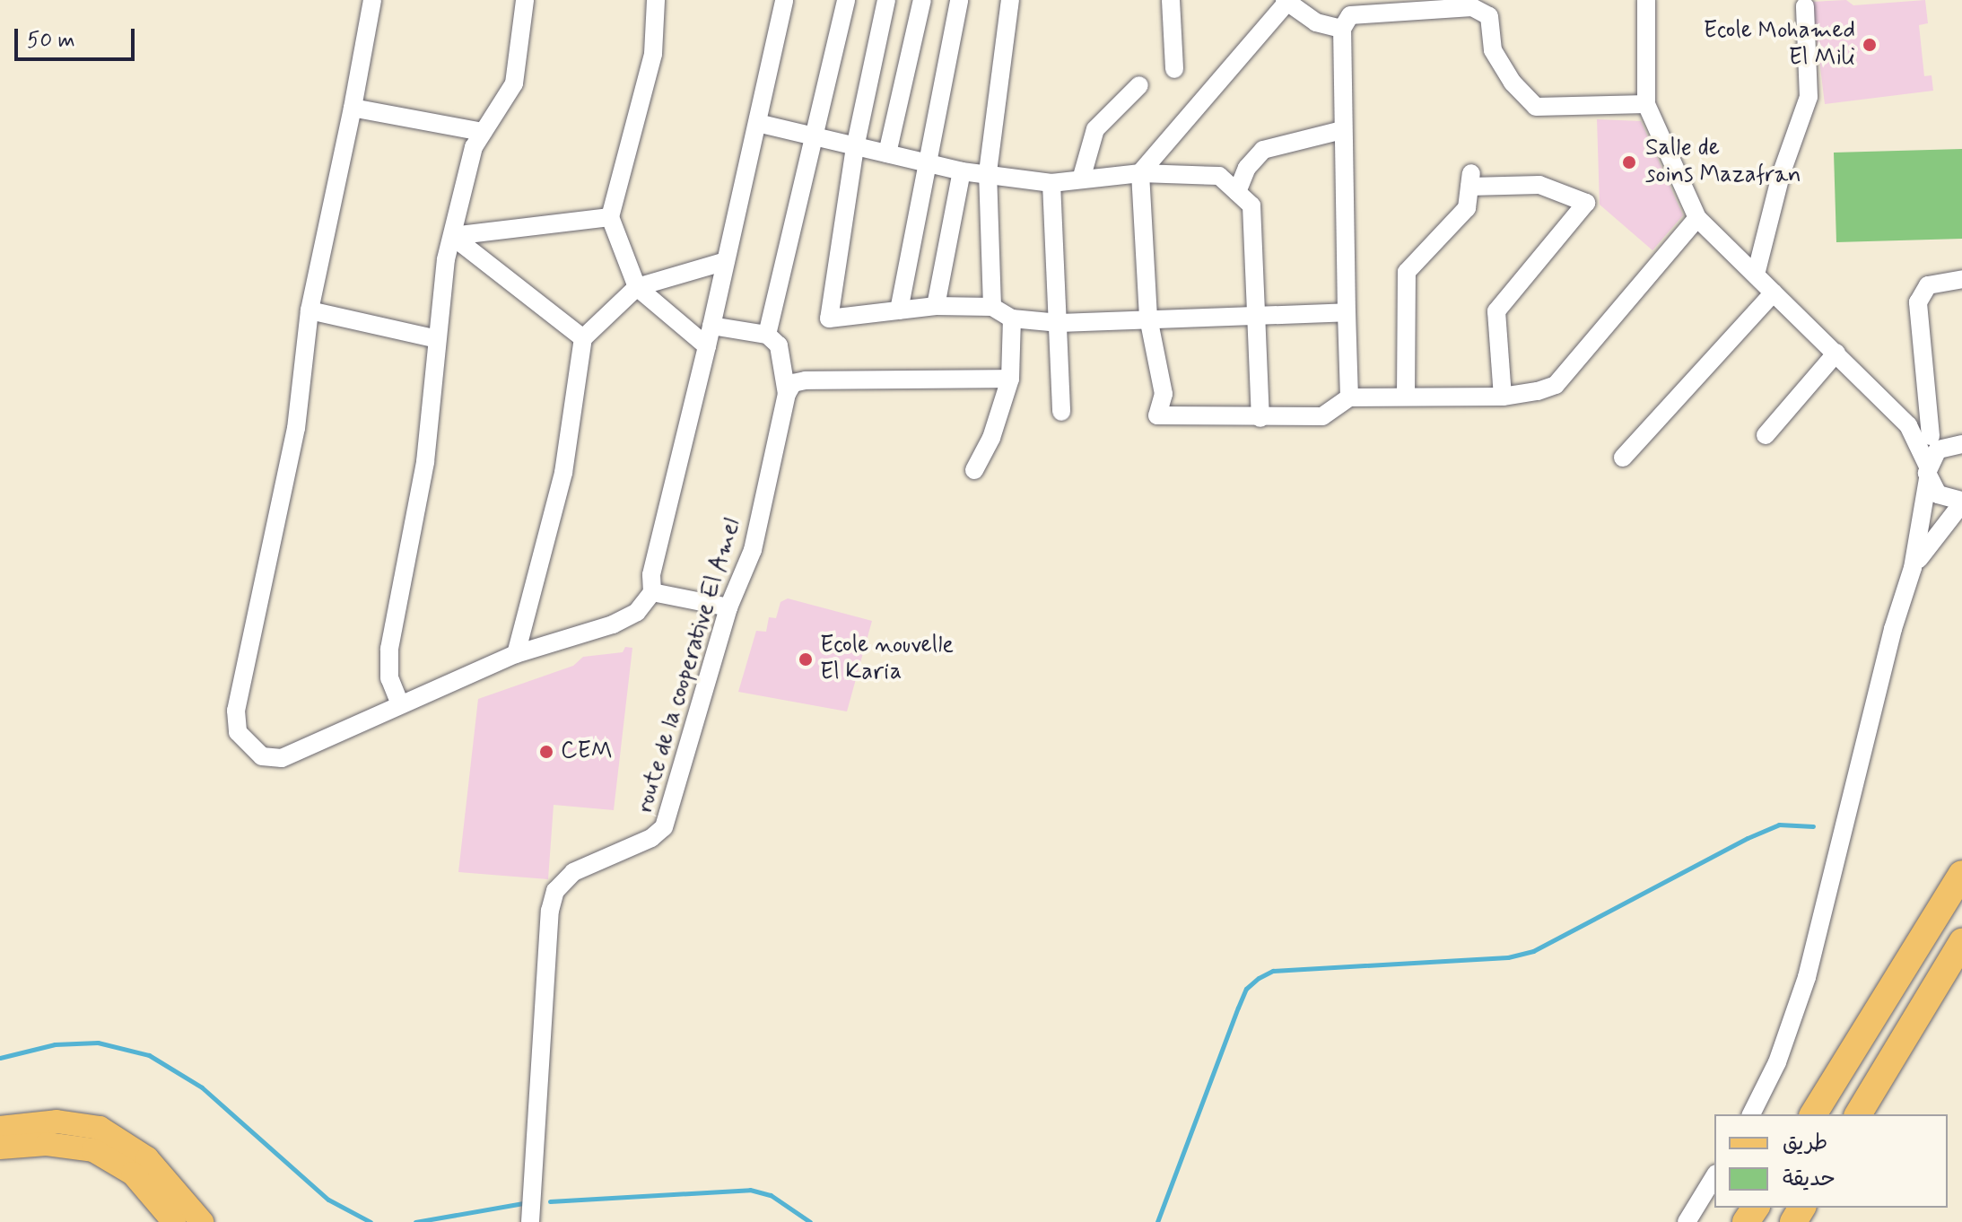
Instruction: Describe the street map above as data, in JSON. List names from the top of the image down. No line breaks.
{"streets":{"street":["route de la cooperative El Amel"]},"places":["Ecole Mohamed El Mili","Salle de soins Mazafran","Ecole nouvelle El Karia","CEM"],"legend":["طريق","حديقة"],"scale_bar":"50 m"}
